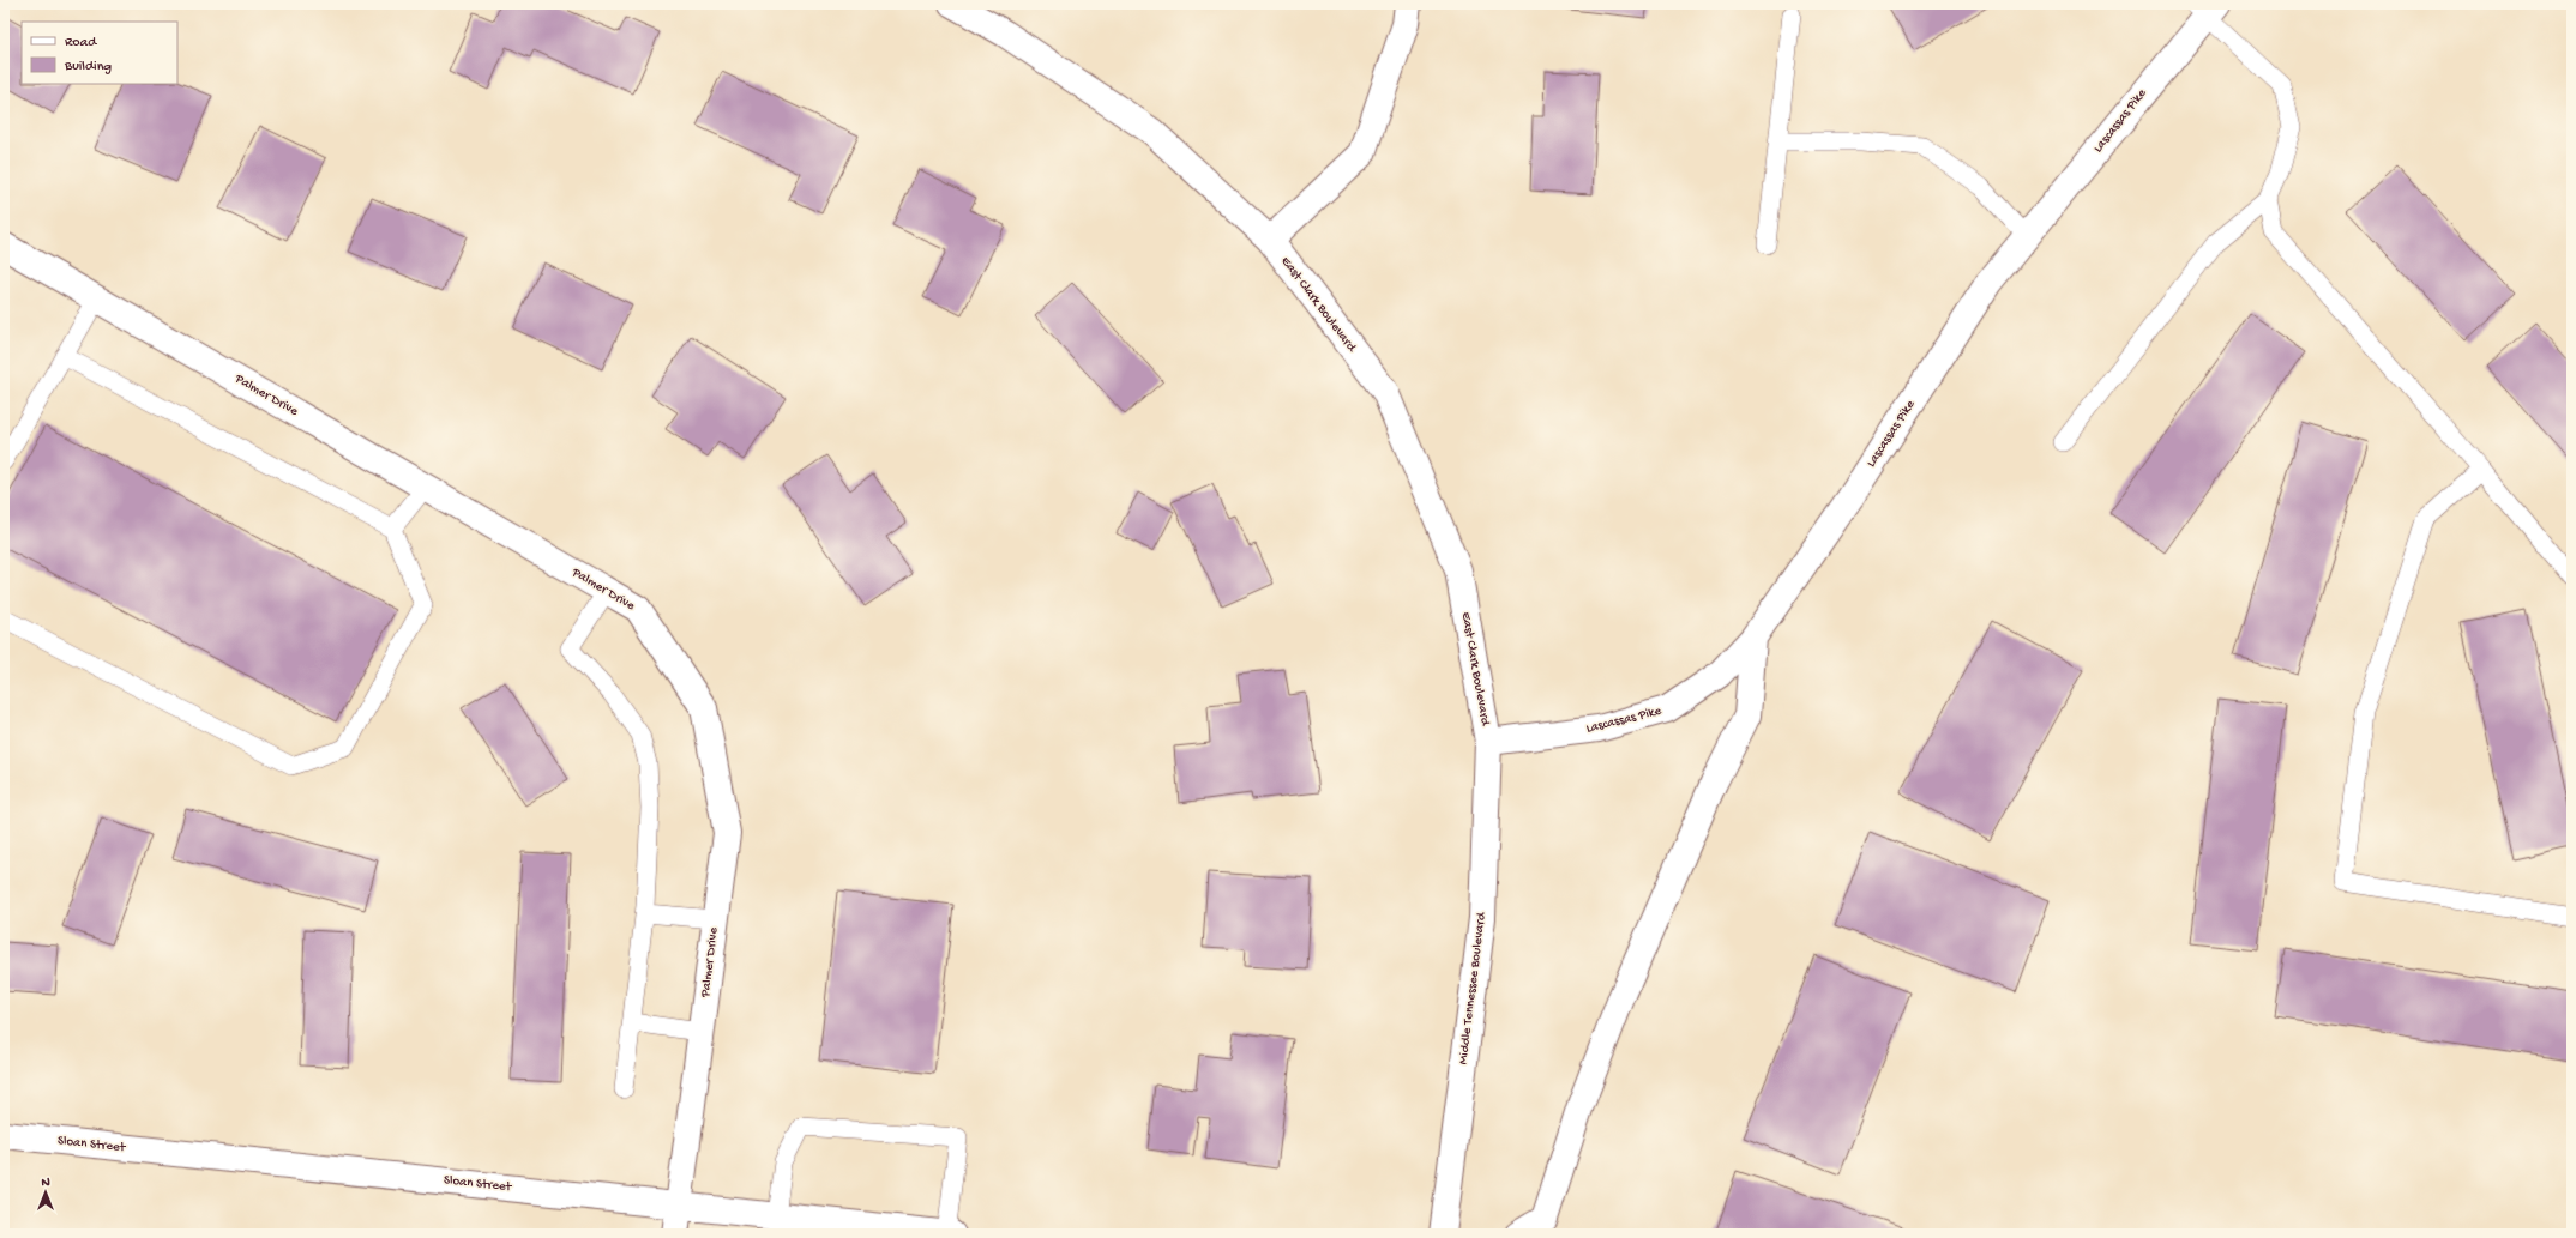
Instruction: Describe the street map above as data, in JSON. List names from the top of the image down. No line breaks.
{"streets":{"main road":["Lascassas Pike","East Clark Boulevard","Palmer Drive","Middle Tennessee Boulevard","Sloan Street"]},"crossings":[["Lascassas Pike","East Clark Boulevard"],["Lascassas Pike","Middle Tennessee Boulevard"],["East Clark Boulevard","Middle Tennessee Boulevard"],["Palmer Drive","Sloan Street"]],"legend":["Road","Building"],"north":"top"}
